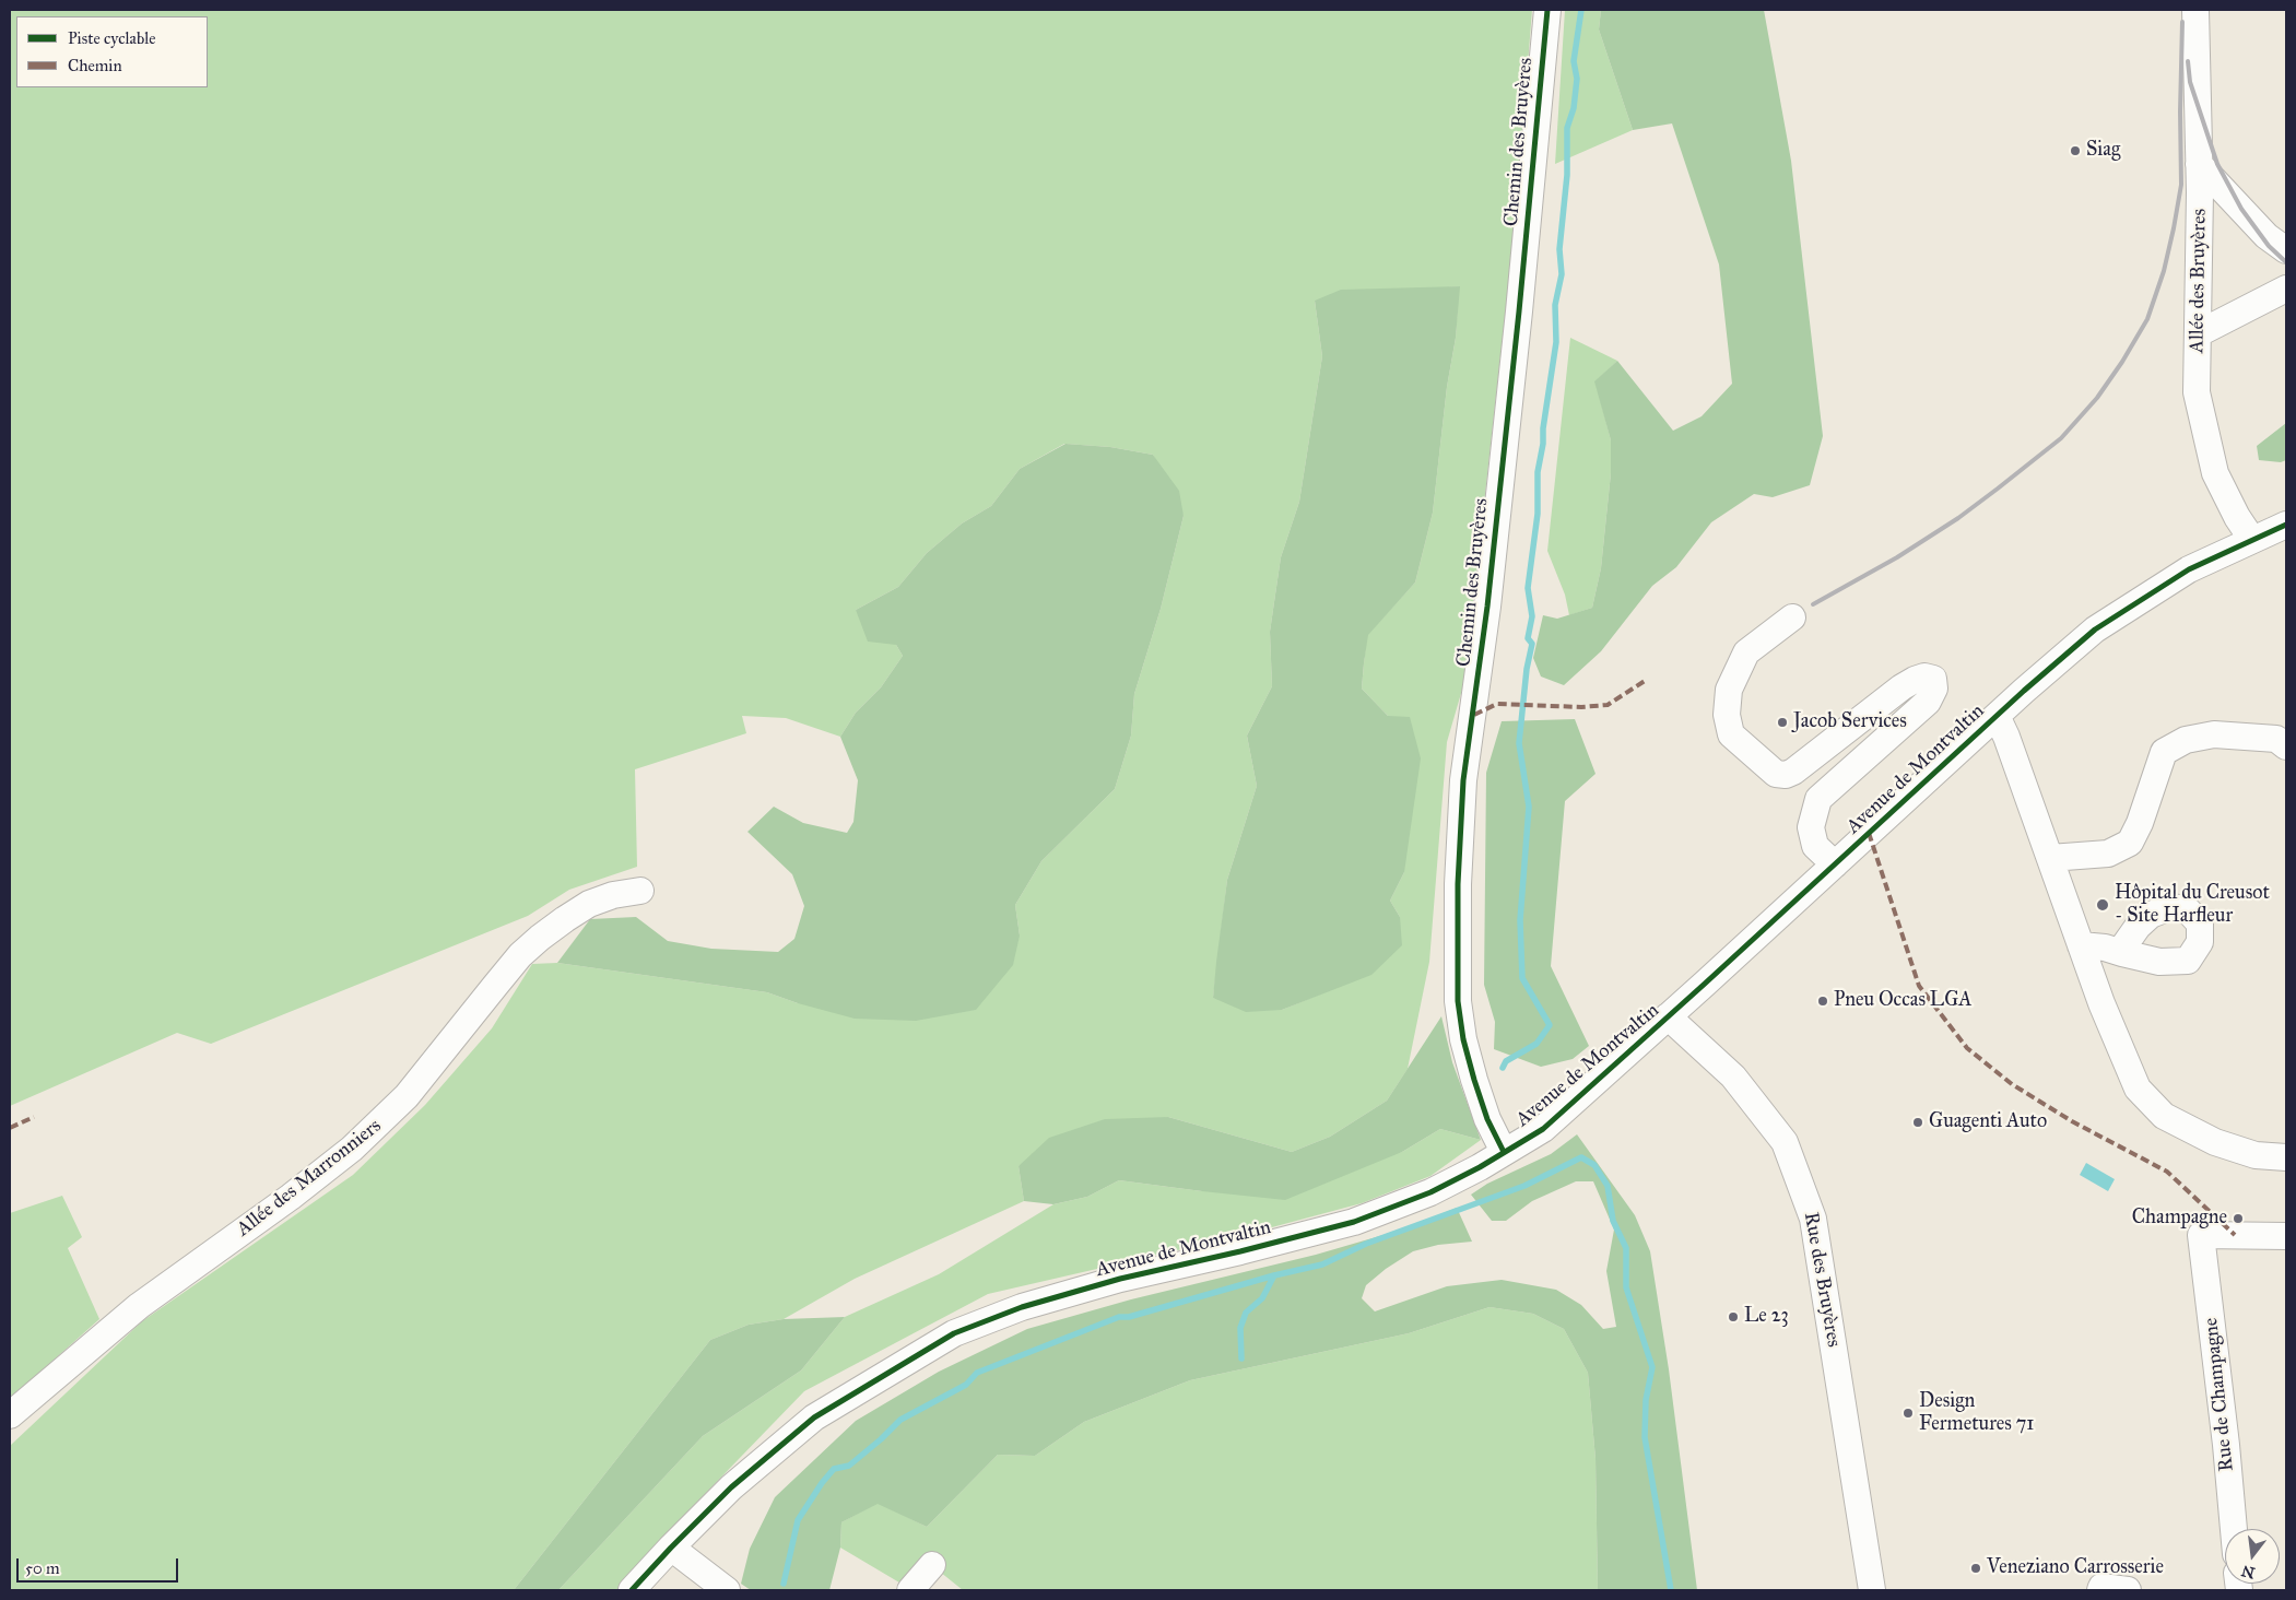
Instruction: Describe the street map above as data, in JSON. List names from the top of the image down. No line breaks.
{"streets":{"street":["Chemin des Bruyères","Allée des Bruyères","Avenue de Montvaltin","Allée des Marronniers","Rue des Bruyères","Rue de Champagne"]},"crossings":[["Chemin des Bruyères","Avenue de Montvaltin"],["Allée des Bruyères","Avenue de Montvaltin"],["Avenue de Montvaltin","Rue des Bruyères"]],"places":["Siag","Jacob Services","Hôpital du Creusot - Site Harfleur","Pneu Occas LGA","Guagenti Auto","Champagne","Le 23","Design Fermetures 71","Veneziano Carrosserie"],"legend":["Piste cyclable","Chemin"],"scale_bar":"50 m","north":"bottom"}
